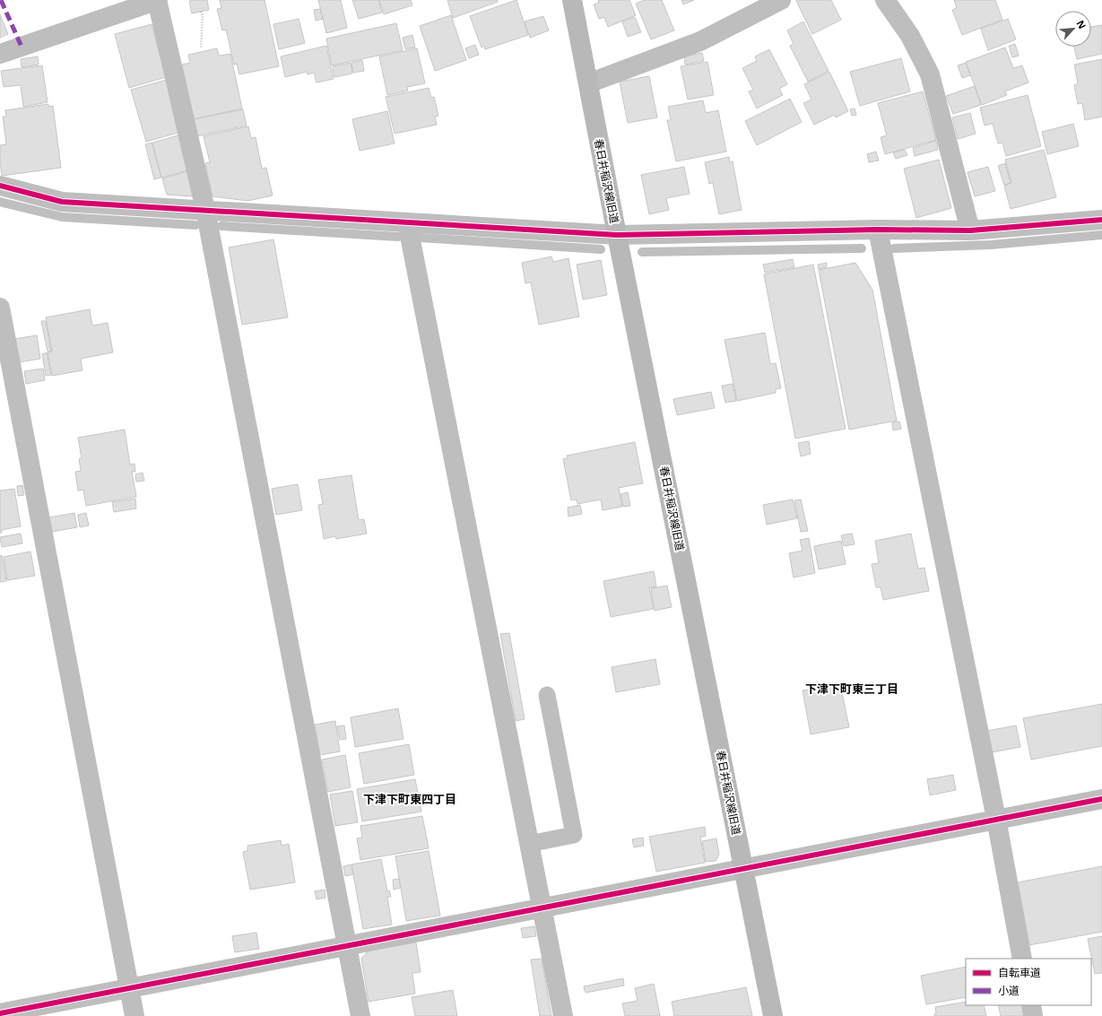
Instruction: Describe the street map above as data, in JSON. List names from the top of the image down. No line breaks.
{"streets":{"street":["春日井稲沢線旧道"]},"districts":["下津下町東三丁目","下津下町東四丁目"],"legend":["自転車道","小道"],"north":"top right"}
